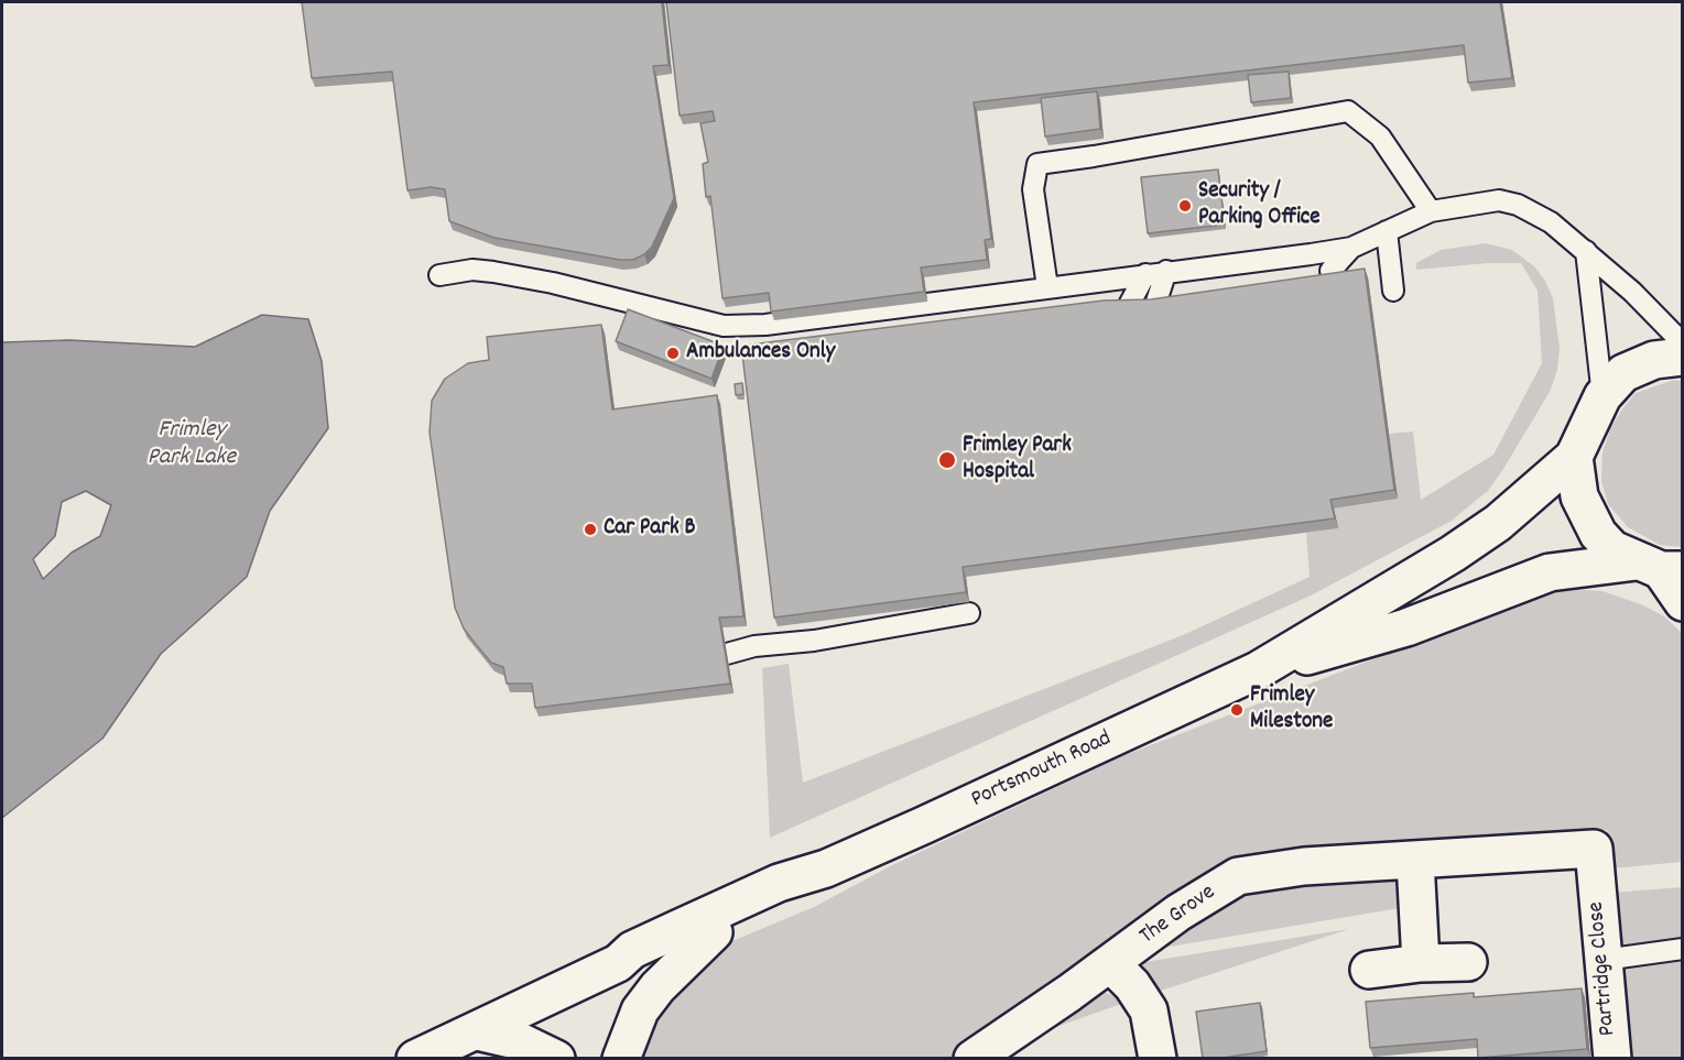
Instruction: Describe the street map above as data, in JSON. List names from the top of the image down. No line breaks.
{"streets":{"main road":["Portsmouth Road","The Grove","Partridge Close"]},"crossings":[["The Grove","Partridge Close"]],"water":["Frimley Park Lake"],"places":["Security / Parking Office","Ambulances Only","Frimley Park Hospital","Car Park B","Frimley Milestone"]}
